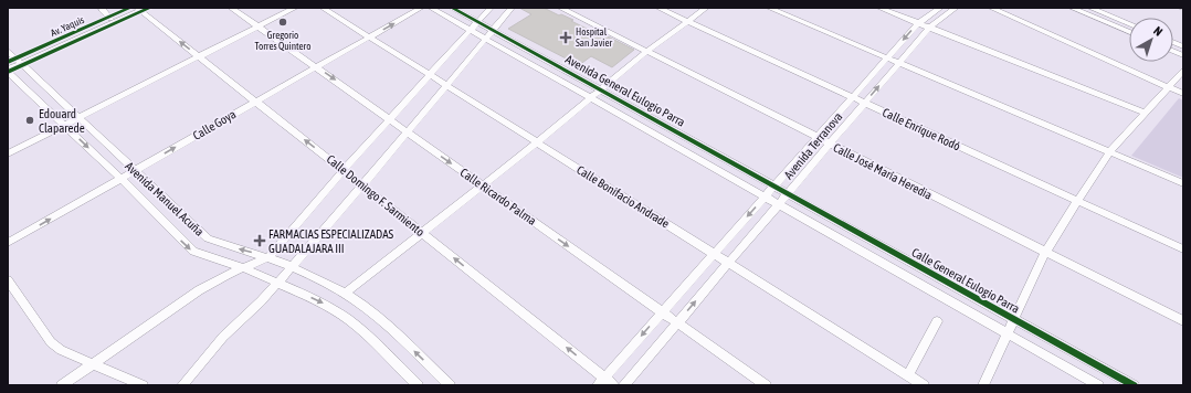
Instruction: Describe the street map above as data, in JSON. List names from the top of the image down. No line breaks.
{"streets":{"street":["Av. Yaquis","Avenida General Eulogio Parra","Calle Goya","Calle Enrique Rodó","Avenida Terranova","Calle José María Heredia","Calle Domingo F. Sarmiento","Calle Ricardo Palma","Calle Bonifacio Andrade","Avenida Manuel Acuña","Calle General Eulogio Parra"]},"crossings":[["Av. Yaquis","Calle Domingo F. Sarmiento"],["Av. Yaquis","Avenida Manuel Acuña"],["Avenida General Eulogio Parra","Avenida Terranova"],["Avenida General Eulogio Parra","Calle General Eulogio Parra"],["Calle Goya","Calle Domingo F. Sarmiento"],["Calle Goya","Calle Ricardo Palma"],["Calle Goya","Calle Bonifacio Andrade"],["Calle Goya","Avenida Manuel Acuña"],["Calle Enrique Rodó","Avenida Terranova"],["Avenida Terranova","Calle José María Heredia"],["Avenida Terranova","Calle Domingo F. Sarmiento"],["Avenida Terranova","Calle Ricardo Palma"],["Avenida Terranova","Calle Bonifacio Andrade"],["Avenida Terranova","Calle General Eulogio Parra"]],"one_way":["Calle Domingo F. Sarmiento","Calle Ricardo Palma"],"places":{"other":["Gregorio Torres Quintero","Edouard Claparede"],"health":["Hospital San Javier","FARMACIAS ESPECIALIZADAS GUADALAJARA III"]},"north":"top right"}
